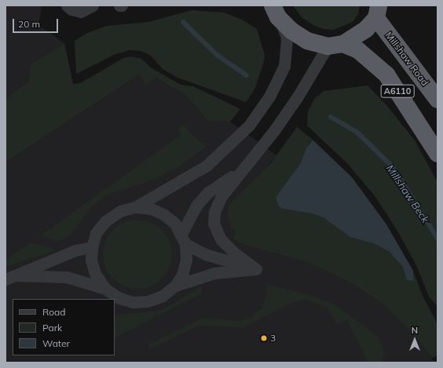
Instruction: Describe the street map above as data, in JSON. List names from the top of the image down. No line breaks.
{"streets":{"highway":["Millshaw Road","A6110"]},"water":["Millshaw Beck"],"places":["3"],"legend":["Road","Park","Water"],"scale_bar":"20 m","north":"top"}
